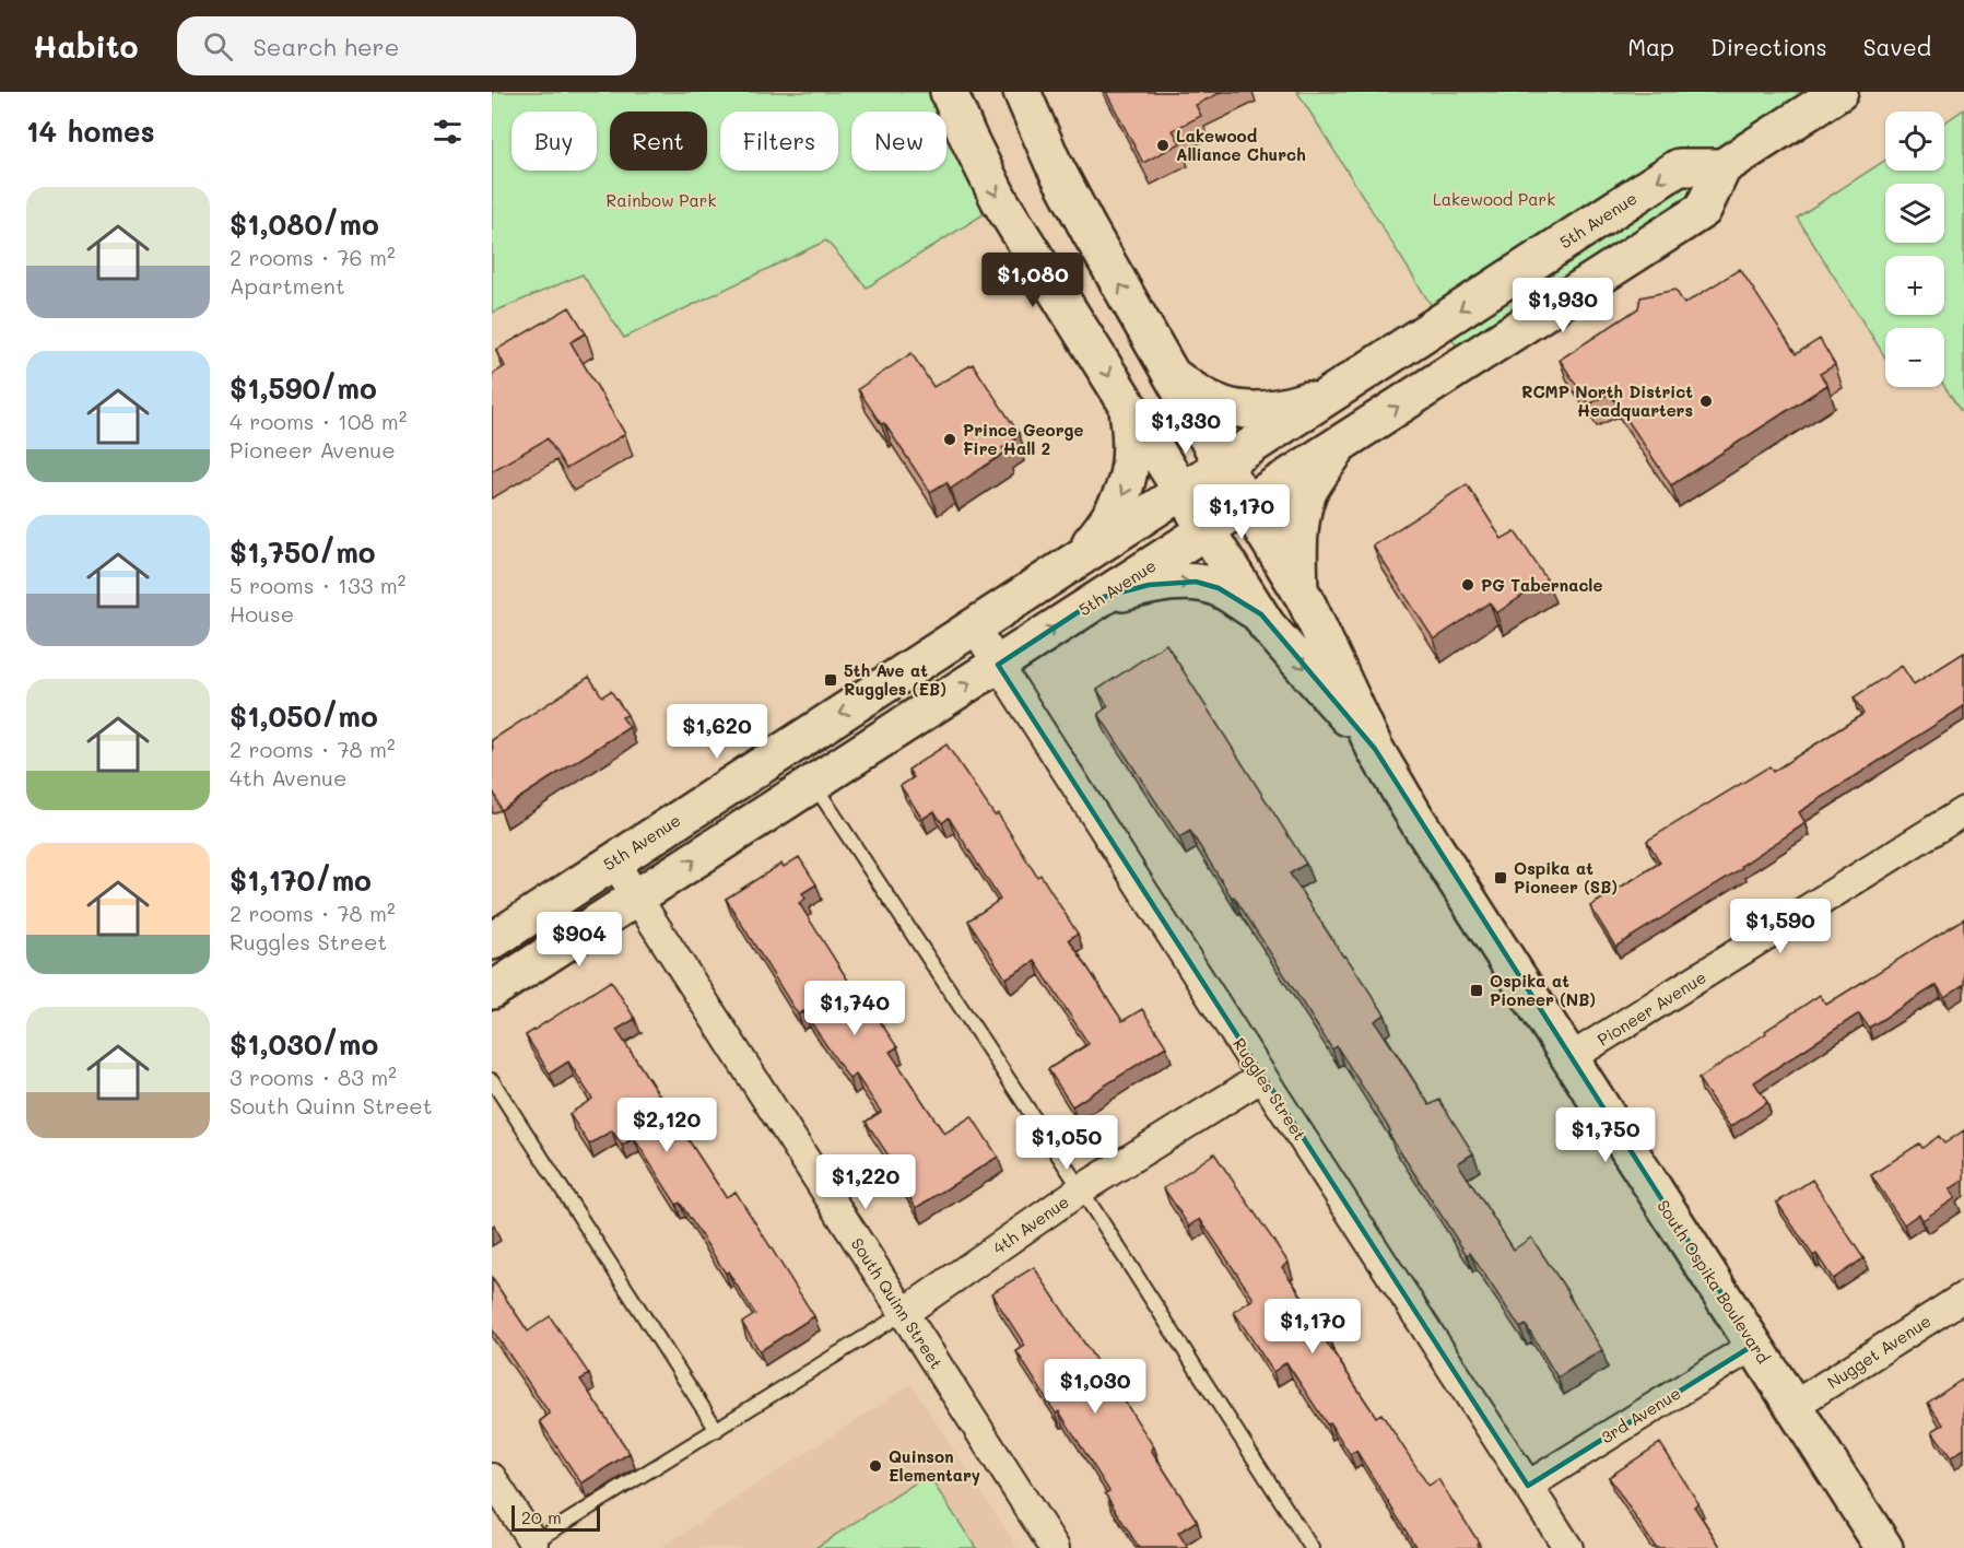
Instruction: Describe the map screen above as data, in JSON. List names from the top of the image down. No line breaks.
{"streets":{"main road":["5th Avenue","South Ospika Boulevard"],"street":["Pioneer Avenue","Ruggles Street","4th Avenue","South Quinn Street","Nugget Avenue","3rd Avenue"]},"crossings":[["5th Avenue","Ruggles Street"],["5th Avenue","South Ospika Boulevard"],["5th Avenue","South Quinn Street"],["Pioneer Avenue","South Ospika Boulevard"],["Ruggles Street","4th Avenue"],["Ruggles Street","3rd Avenue"],["4th Avenue","South Quinn Street"],["South Ospika Boulevard","Nugget Avenue"],["South Ospika Boulevard","3rd Avenue"]],"parks":["Lakewood Park","Rainbow Park"],"places":{"other":["Lakewood Alliance Church","RCMP North District Headquarters","Prince George Fire Hall 2","PG Tabernacle","Quinson Elementary"],"transit":["5th Ave at Ruggles (EB)","Ospika at Pioneer (SB)","Ospika at Pioneer (NB)"]},"scale_bar":"20 m","page":{"header":"Habito","search":"Search here","nav":["Map","Directions","Saved"],"heading":"14 homes","map_buttons":["+","−"],"chip":["Buy","Rent","Filters","New"],"list":[{"name":"$1,080/mo","note":"2 rooms · 76 m² · Apartment"},{"name":"$1,590/mo","note":"4 rooms · 108 m² · Pioneer Avenue"},{"name":"$1,750/mo","note":"5 rooms · 133 m² · House"},{"name":"$1,050/mo","note":"2 rooms · 78 m² · 4th Avenue"},{"name":"$1,170/mo","note":"2 rooms · 78 m² · Ruggles Street"},{"name":"$1,030/mo","note":"3 rooms · 83 m² · South Quinn Street"}],"price":["$1,080","$1,930","$1,330","$1,170","$1,620","$1,590","$904","$1,740","$2,120","$1,750","$1,050","$1,220","$1,170","$1,030"],"scale":"20 m"}}
